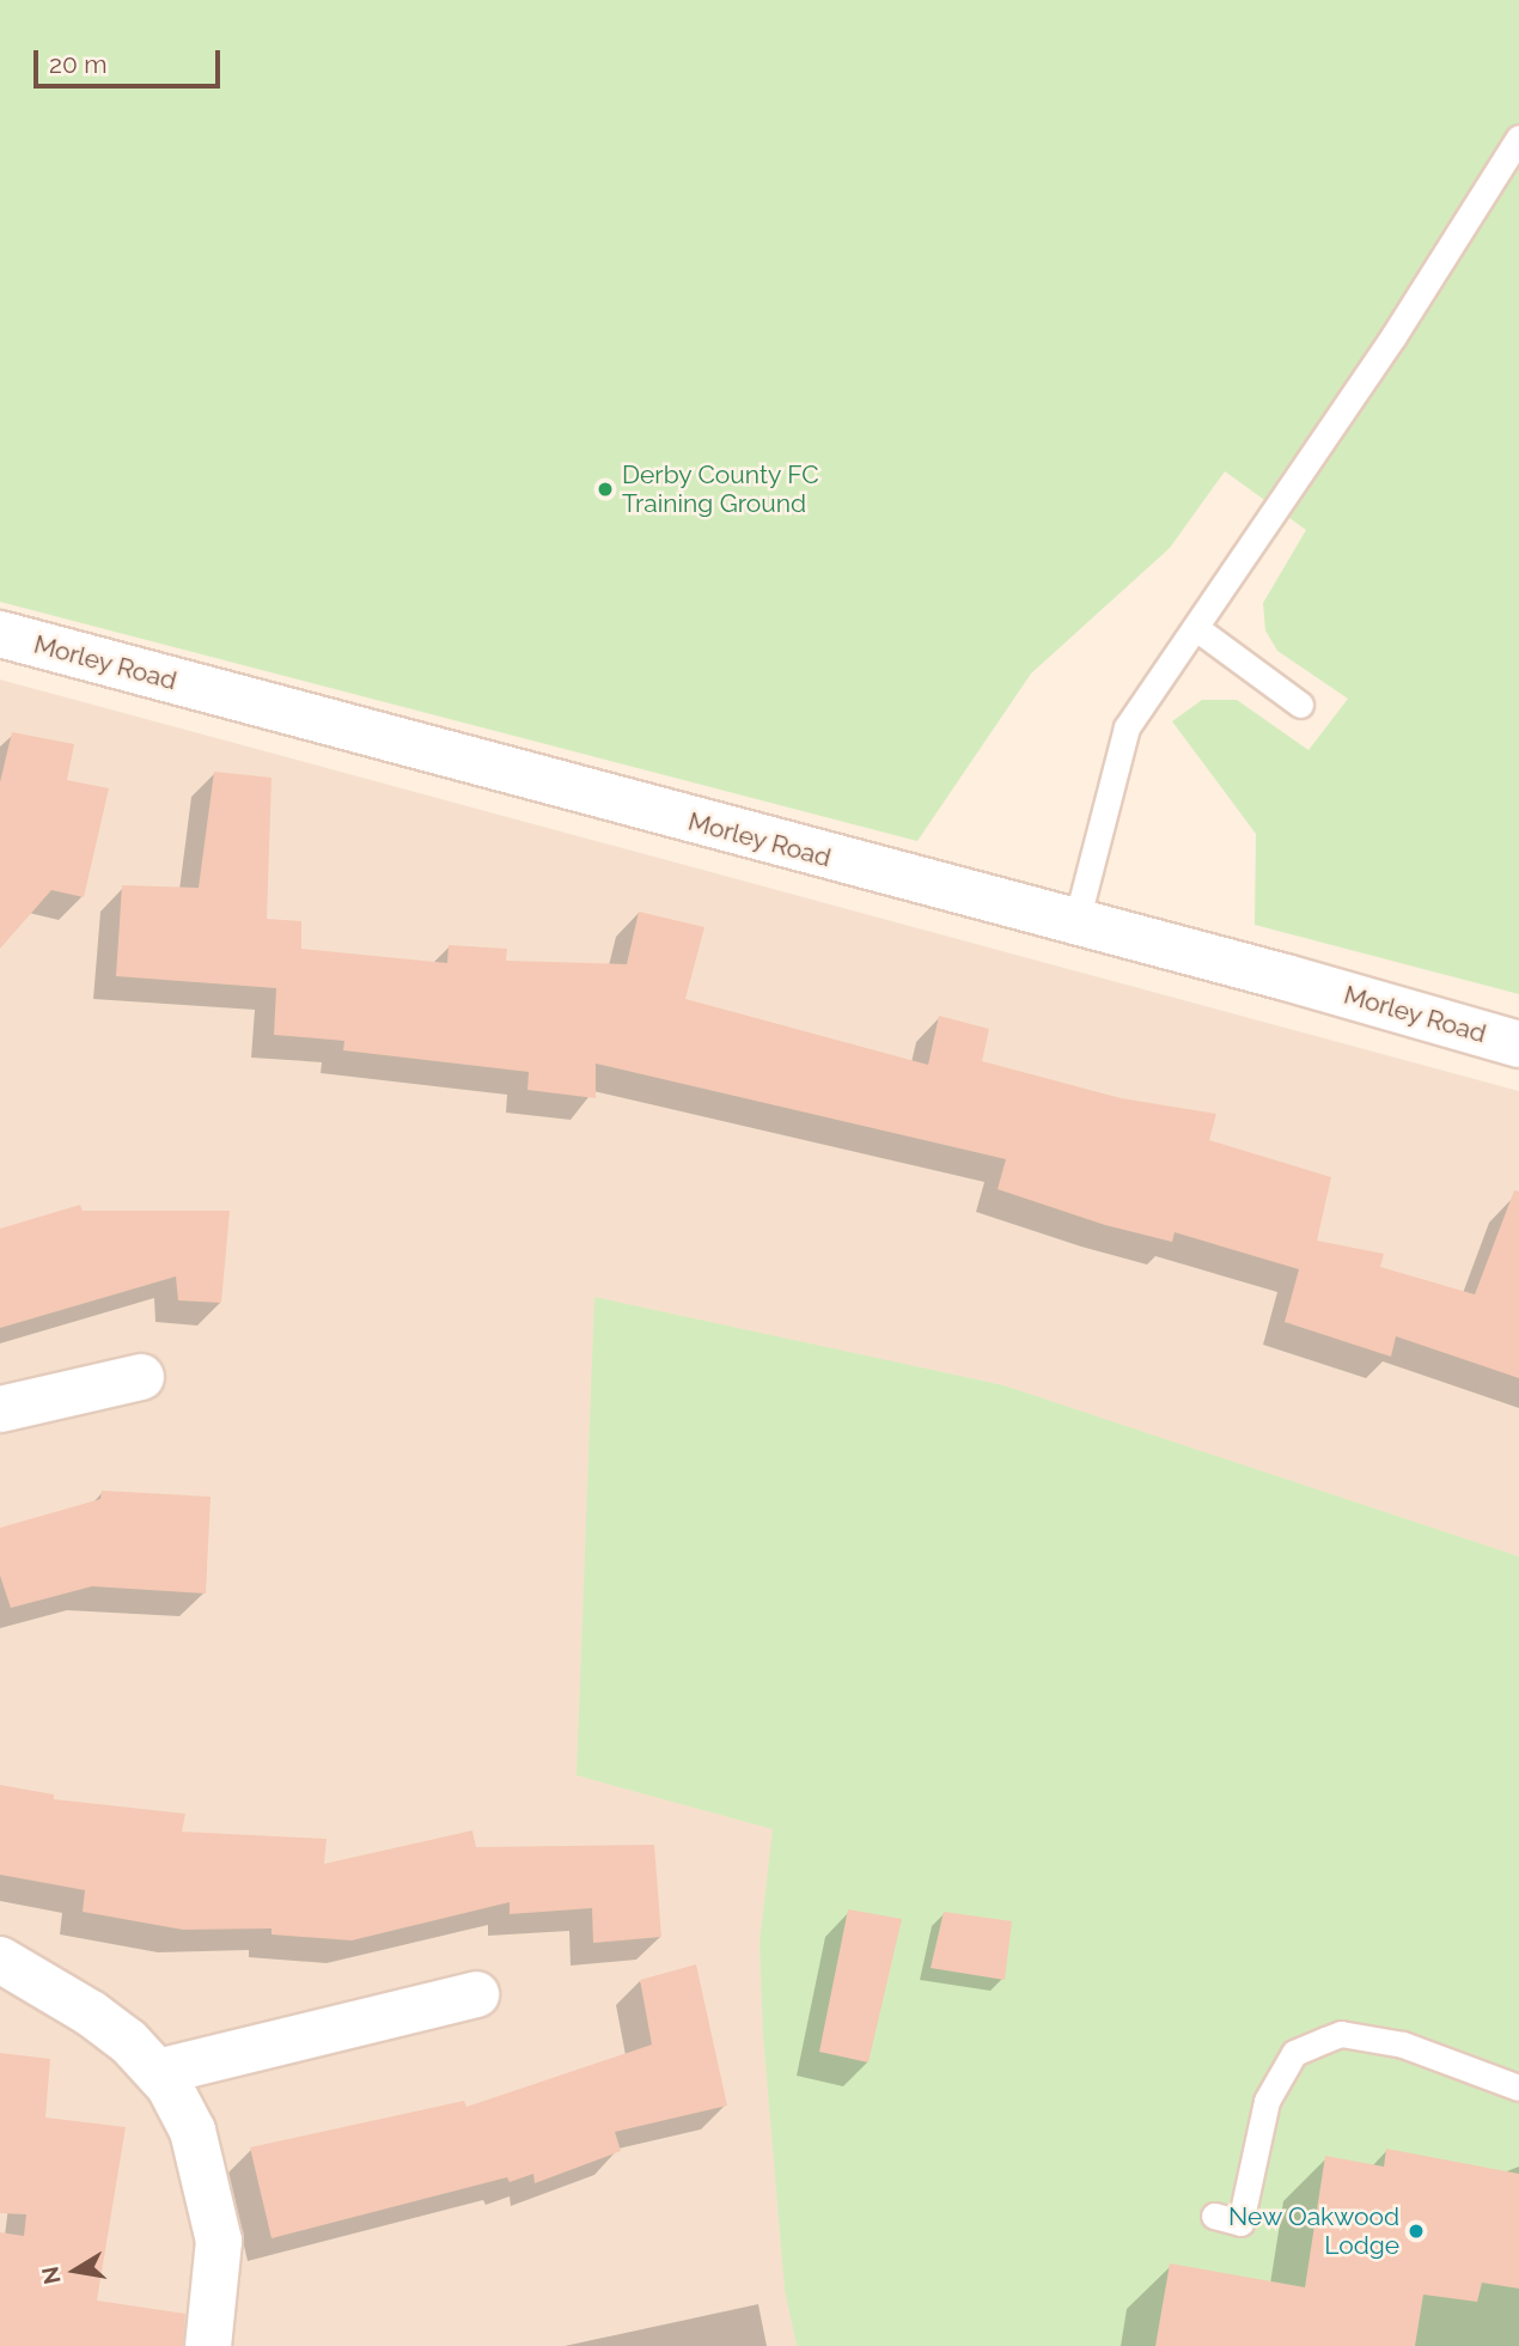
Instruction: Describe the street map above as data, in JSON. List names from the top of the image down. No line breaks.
{"streets":{"street":["Morley Road"]},"places":["Derby County FC Training Ground","New Oakwood Lodge"],"scale_bar":"20 m","north":"left"}
